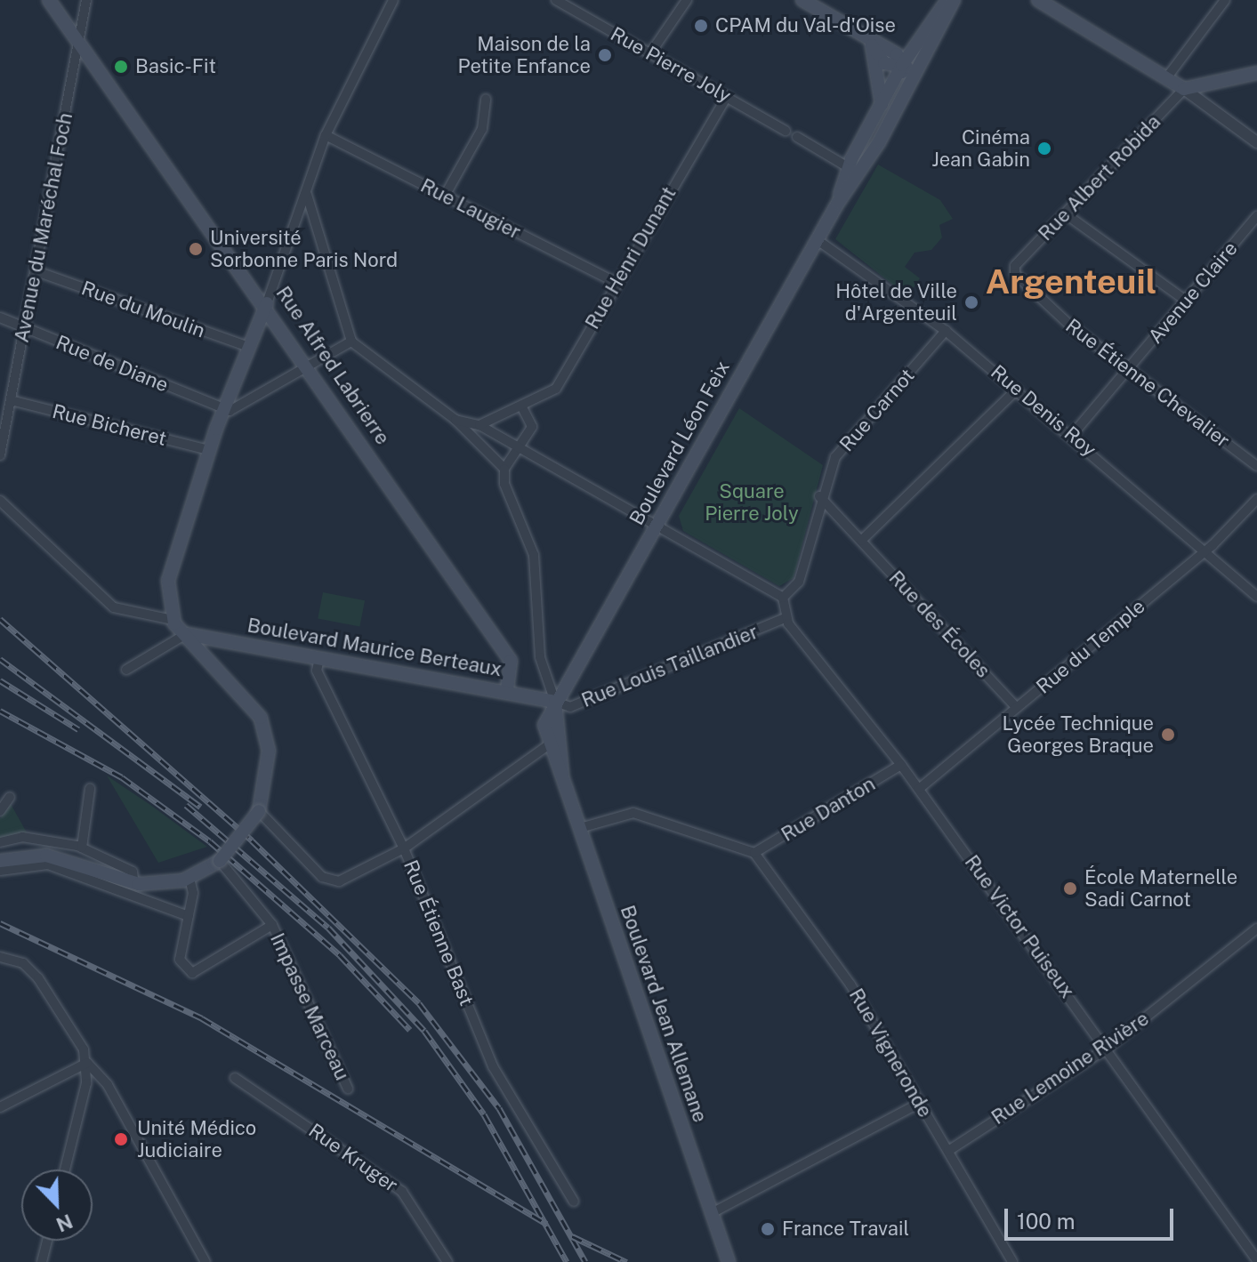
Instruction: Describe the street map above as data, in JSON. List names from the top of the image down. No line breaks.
{"streets":{"main road":["Rue Alfred Labrierre","Boulevard Léon Feix","Boulevard Maurice Berteaux","Boulevard Jean Allemane"],"street":["Rue Pierre Joly","Rue Albert Robida","Rue Laugier","Avenue du Maréchal Foch","Rue Henri Dunant","Avenue Claire","Rue du Moulin","Rue de Diane","Rue Étienne Chevalier","Rue Carnot","Rue Denis Roy","Rue Bicheret","Rue des Écoles","Rue du Temple","Rue Louis Taillandier","Rue Danton","Rue Victor Puiseux","Rue Étienne Bast","Impasse Marceau","Rue Vigneronde","Rue Lemoine Rivière","Rue Kruger"]},"crossings":[["Rue Pierre Joly","Rue Henri Dunant"],["Rue Albert Robida","Rue Étienne Chevalier"],["Rue Laugier","Rue Henri Dunant"],["Avenue du Maréchal Foch","Rue du Moulin"],["Avenue du Maréchal Foch","Rue de Diane"],["Avenue du Maréchal Foch","Rue Alfred Labrierre"],["Avenue du Maréchal Foch","Rue Bicheret"],["Avenue Claire","Rue Étienne Chevalier"],["Avenue Claire","Rue Denis Roy"],["Rue Alfred Labrierre","Boulevard Maurice Berteaux"],["Rue Carnot","Rue Denis Roy"],["Rue Carnot","Rue des Écoles"],["Rue Denis Roy","Boulevard Léon Feix"],["Rue Denis Roy","Rue du Temple"],["Boulevard Léon Feix","Boulevard Maurice Berteaux"],["Boulevard Léon Feix","Rue Louis Taillandier"],["Boulevard Léon Feix","Boulevard Jean Allemane"],["Rue des Écoles","Rue du Temple"],["Rue du Temple","Rue Victor Puiseux"],["Boulevard Maurice Berteaux","Rue Louis Taillandier"],["Boulevard Maurice Berteaux","Rue Étienne Bast"],["Boulevard Maurice Berteaux","Boulevard Jean Allemane"],["Rue Louis Taillandier","Rue Victor Puiseux"],["Rue Louis Taillandier","Boulevard Jean Allemane"],["Rue Danton","Rue Victor Puiseux"],["Rue Danton","Rue Vigneronde"],["Rue Victor Puiseux","Rue Lemoine Rivière"],["Rue Vigneronde","Rue Lemoine Rivière"]],"districts":["Argenteuil"],"parks":["Square Pierre Joly"],"places":["CPAM du Val-d'Oise","Maison de la Petite Enfance","Basic-Fit","Cinéma Jean Gabin","Université Sorbonne Paris Nord","Hôtel de Ville d'Argenteuil","Lycée Technique Georges Braque","École Maternelle Sadi Carnot","Unité Médico Judiciaire","France Travail"],"scale_bar":"100 m","north":"bottom right"}
